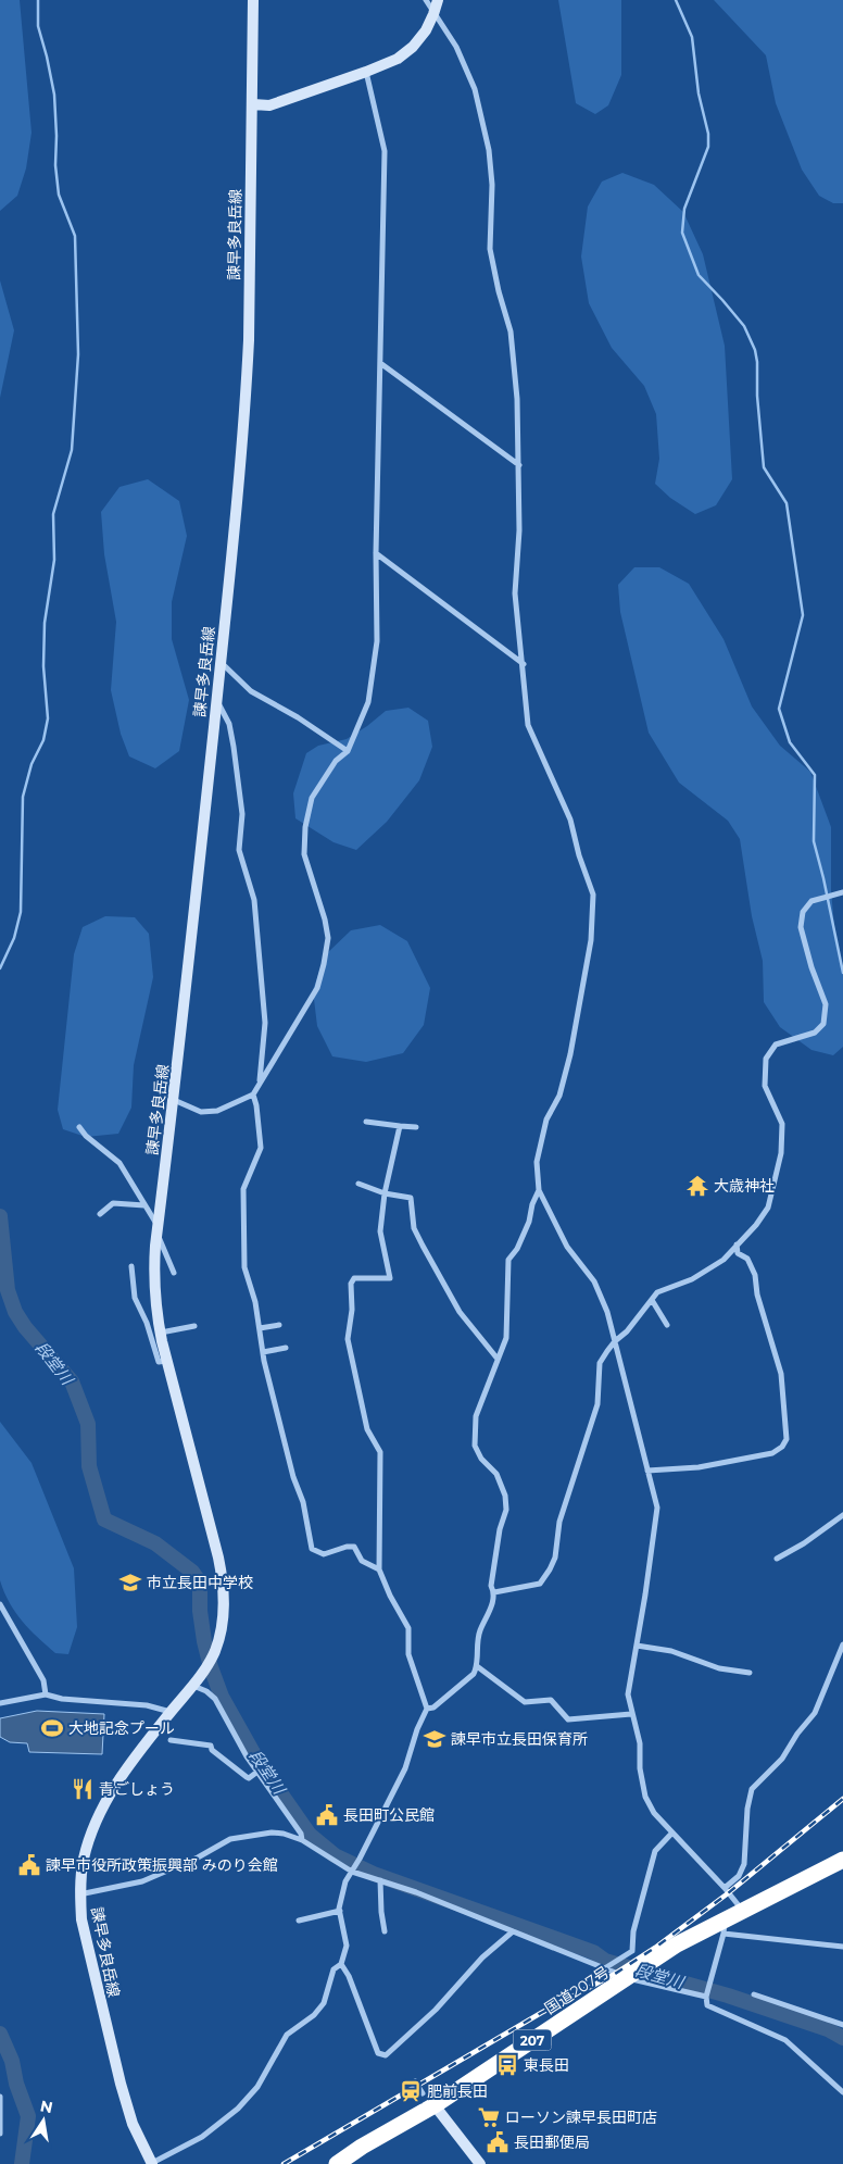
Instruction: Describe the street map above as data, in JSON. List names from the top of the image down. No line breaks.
{"streets":{"highway":["国道207号","207"],"main road":["諫早多良岳線"]},"water":["段堂川"],"places":{"temple":["大歳神社"],"school or university":["市立長田中学校","諫早市立長田保育所"],"sports":["大地記念プール"],"restaurant":["青ごしょう"],"public building":["長田町公民館","諫早市役所政策振興部 みのり会館","長田郵便局"],"bus stop":["東長田"],"station":["肥前長田"],"supermarket":["ローソン諫早長田町店"]},"north":"top"}
